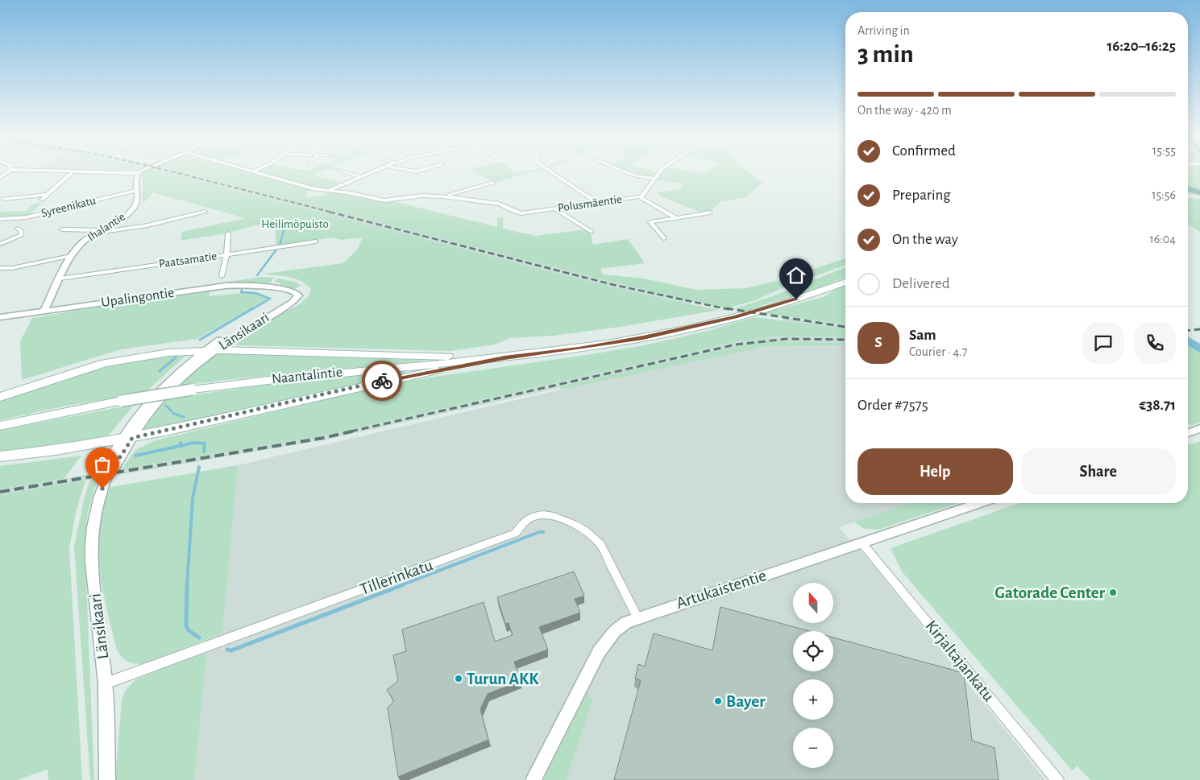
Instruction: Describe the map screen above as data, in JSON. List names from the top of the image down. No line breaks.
{"streets":{"main road":["Naantalintie"],"street":["Polusmäentie","Syreenikatu","Ihalantie","Paatsamatie","Upalingontie","Länsikaari","Tillerinkatu","Artukaistentie","Kirjaltajankatu"]},"crossings":[["Syreenikatu","Ihalantie"],["Ihalantie","Paatsamatie"],["Ihalantie","Upalingontie"],["Upalingontie","Länsikaari"],["Länsikaari","Tillerinkatu"],["Tillerinkatu","Artukaistentie"],["Artukaistentie","Kirjaltajankatu"]],"parks":["Heilimöpuisto"],"places":["Gatorade Center","Turun AKK","Bayer"],"north":"top","page":{"heading":["3 min","Arriving in","16:20–16:25"],"panel":["Sam","Courier · 4.7","Order #7575","€38.71"],"bar":"On the way · 420 m","list":[["Confirmed","15:55"],["Preparing","15:56"],["On the way","16:04"],"Delivered"],"round":"S","buttons":["Help","Share"],"map_buttons":["+","−"]}}
